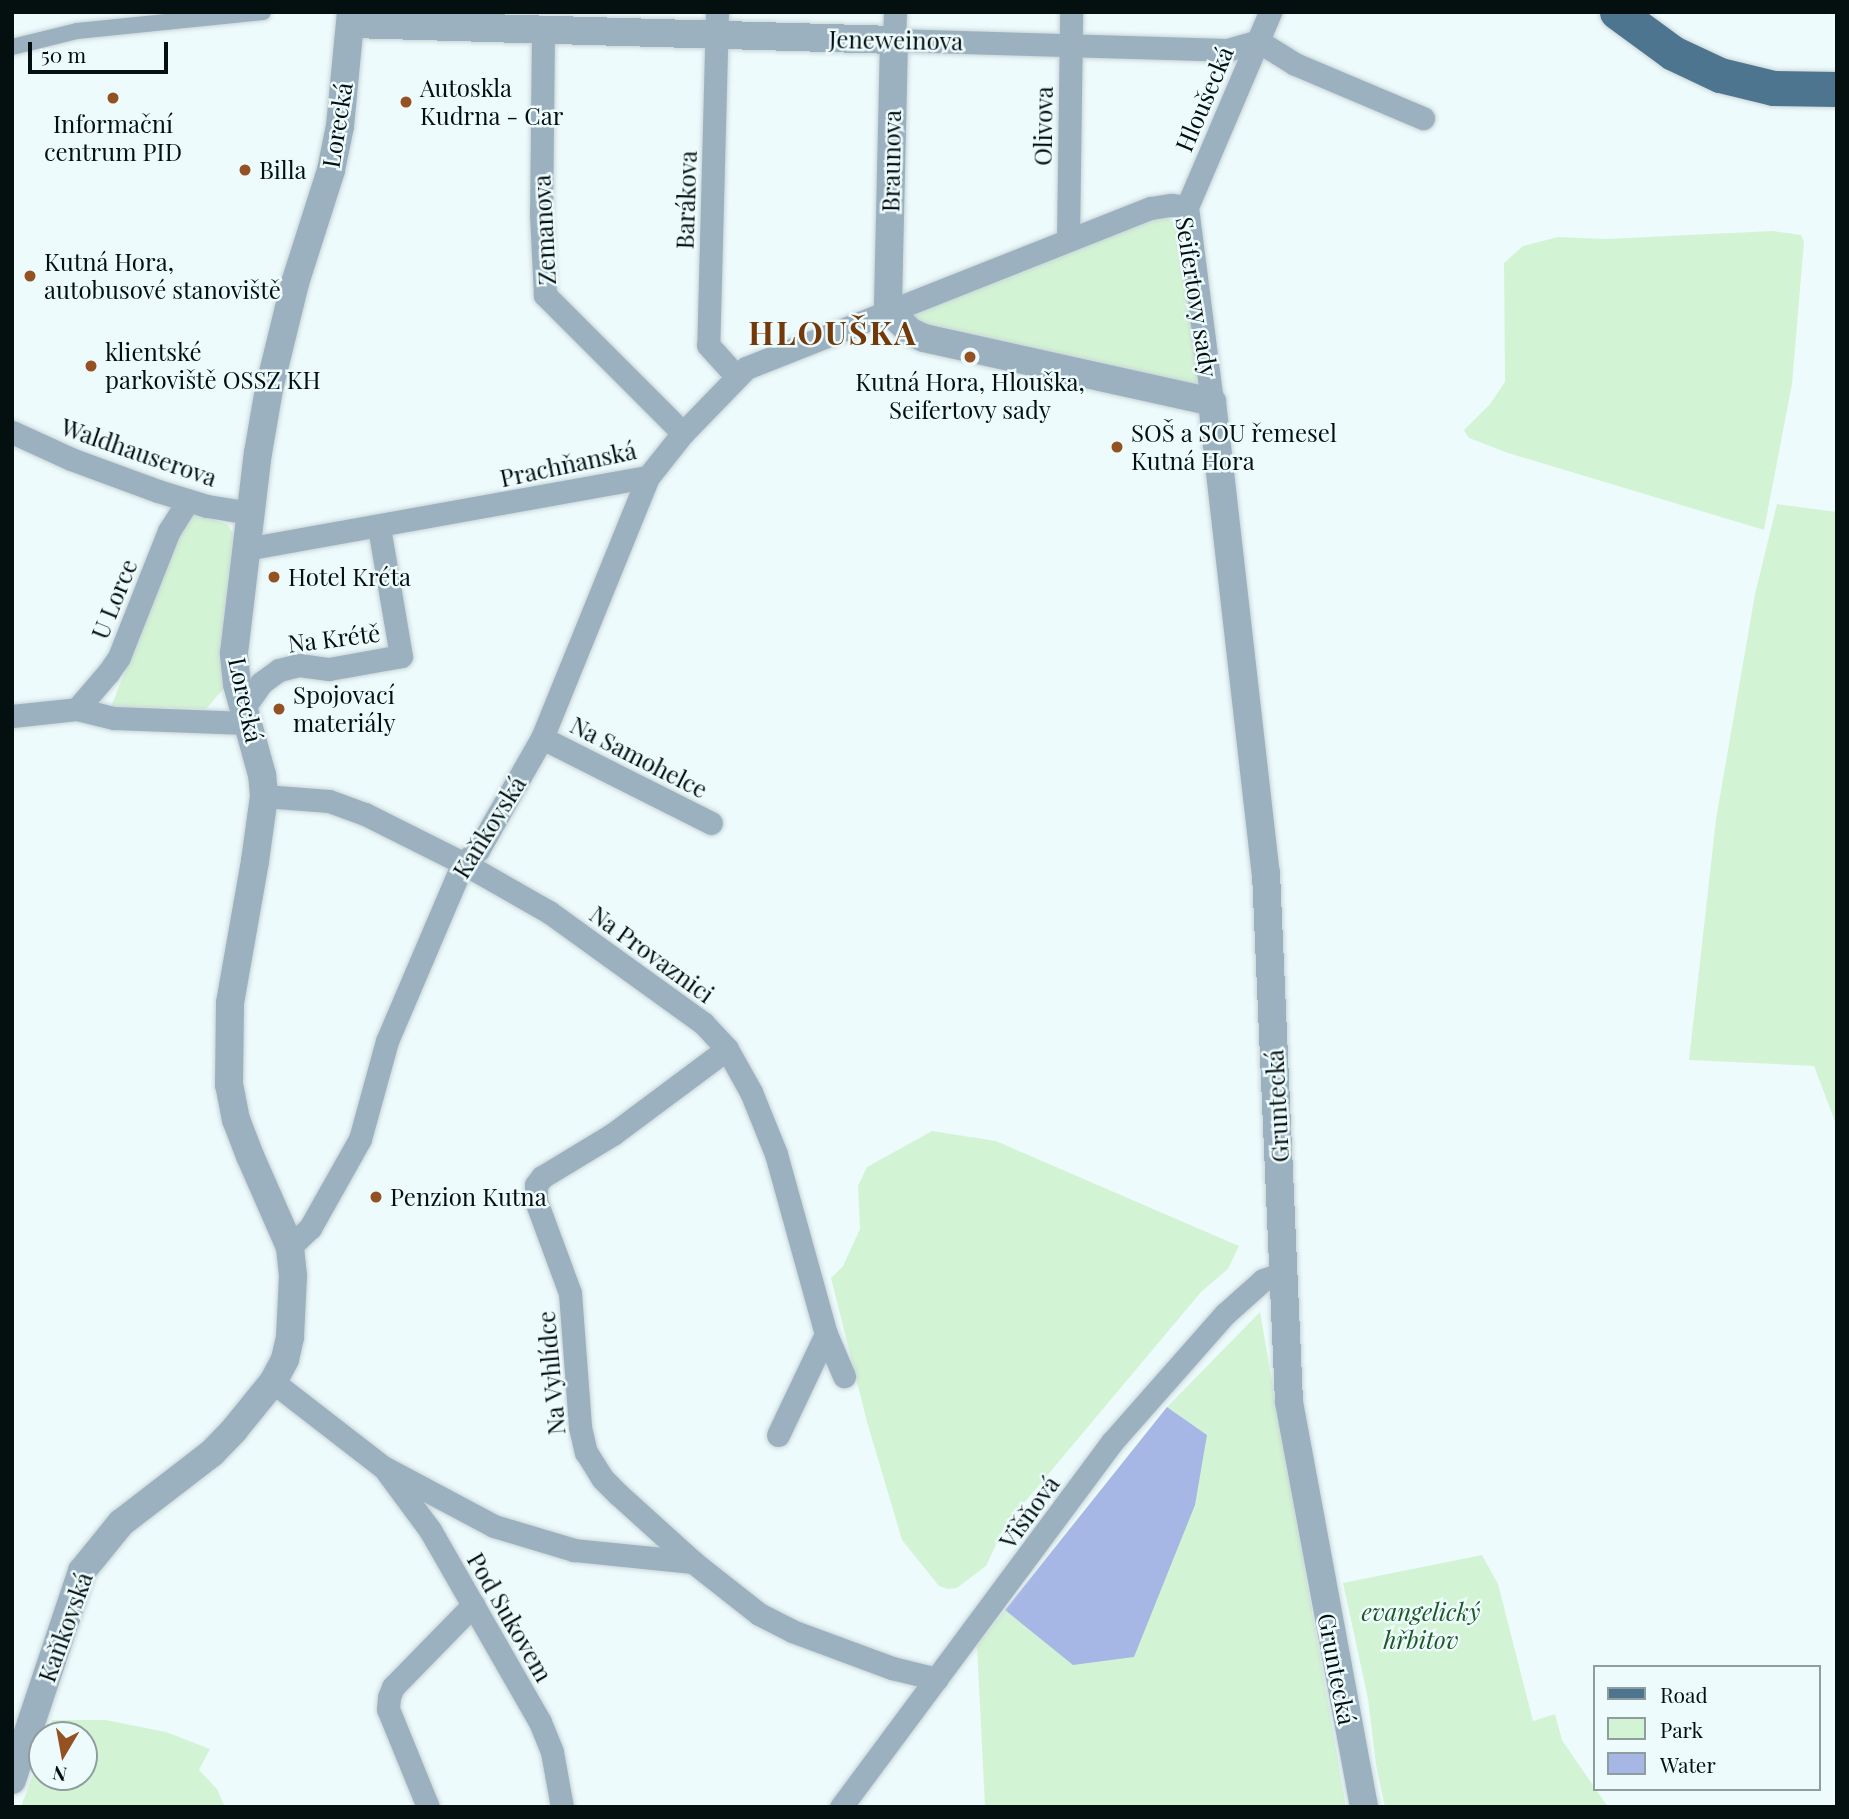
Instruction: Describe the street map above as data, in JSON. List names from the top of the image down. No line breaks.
{"streets":{"street":["Jeneweinova","Hloušecká","Lorecká","Olivova","Braunova","Barákova","Zemanova","Seifertovy sady","Waldhauserova","Prachňanská","U Lorce","Na Krétě","Na Samohelce","Kaňkovská","Na Provaznici","Gruntecká","Na Vyhlídce","Višňová","Pod Sukovem"]},"crossings":[["Jeneweinova","Hloušecká"],["Jeneweinova","Lorecká"],["Jeneweinova","Olivova"],["Jeneweinova","Braunova"],["Jeneweinova","Barákova"],["Jeneweinova","Zemanova"],["Hloušecká","Seifertovy sady"],["Lorecká","Waldhauserova"],["Lorecká","Prachňanská"],["Lorecká","Na Krétě"],["Lorecká","Kaňkovská"],["Lorecká","Na Provaznici"],["Lorecká","Pod Sukovem"],["Olivova","Seifertovy sady"],["Braunova","Seifertovy sady"],["Braunova","Prachňanská"],["Barákova","Prachňanská"],["Zemanova","Prachňanská"],["Seifertovy sady","Prachňanská"],["Seifertovy sady","Gruntecká"],["Waldhauserova","U Lorce"],["Prachňanská","Na Krétě"],["Prachňanská","Kaňkovská"],["Na Samohelce","Kaňkovská"],["Kaňkovská","Na Provaznici"],["Kaňkovská","Pod Sukovem"],["Na Provaznici","Na Vyhlídce"],["Gruntecká","Višňová"],["Na Vyhlídce","Višňová"],["Na Vyhlídce","Pod Sukovem"]],"districts":["HLOUŠKA"],"parks":["evangelický hřbitov"],"places":["Informační centrum PID","Autoskla Kudrna - Car","Billa","Kutná Hora, autobusové stanoviště","Kutná Hora, Hlouška, Seifertovy sady","klientské parkoviště OSSZ KH","SOŠ a SOU řemesel Kutná Hora","Hotel Kréta","Spojovací materiály","Penzion Kutna"],"legend":["Road","Park","Water"],"scale_bar":"50 m","north":"bottom"}
